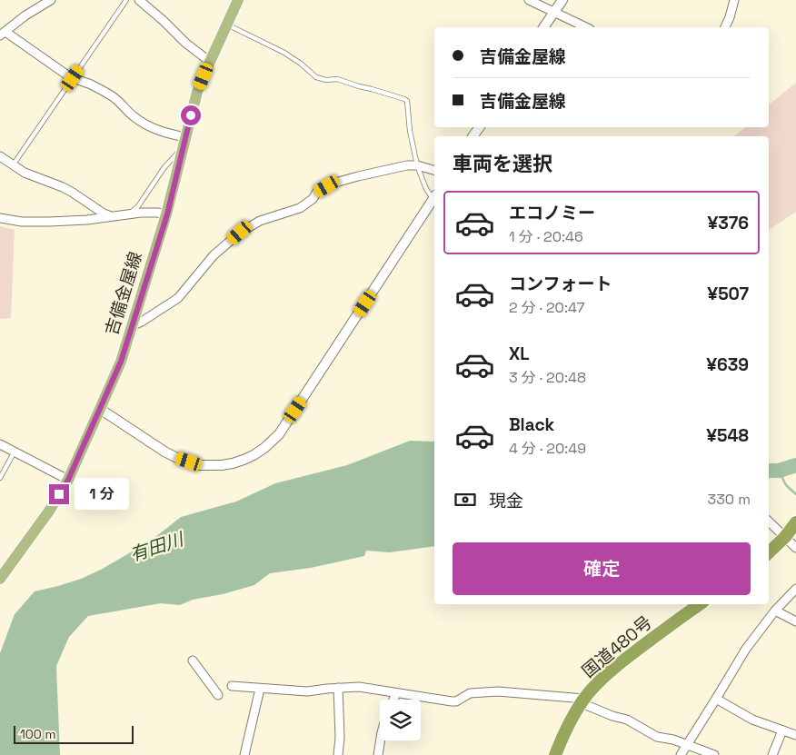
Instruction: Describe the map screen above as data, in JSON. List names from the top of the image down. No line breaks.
{"streets":{"highway":["国道480号"],"main road":["吉備金屋線"]},"water":["有田川"],"scale_bar":"100 m","page":{"banner":["吉備金屋線","吉備金屋線"],"heading":"車両を選択","list":[{"name":"エコノミー","note":"1 分 · 20:46","value":"¥376"},{"name":"コンフォート","note":"2 分 · 20:47","value":"¥507"},{"name":"XL","note":"3 分 · 20:48","value":"¥639"},{"name":"Black","note":"4 分 · 20:49","value":"¥548"}],"pay":["現金","330 m"],"bubble":"1 分","buttons":"確定","scale":"100 m"}}
